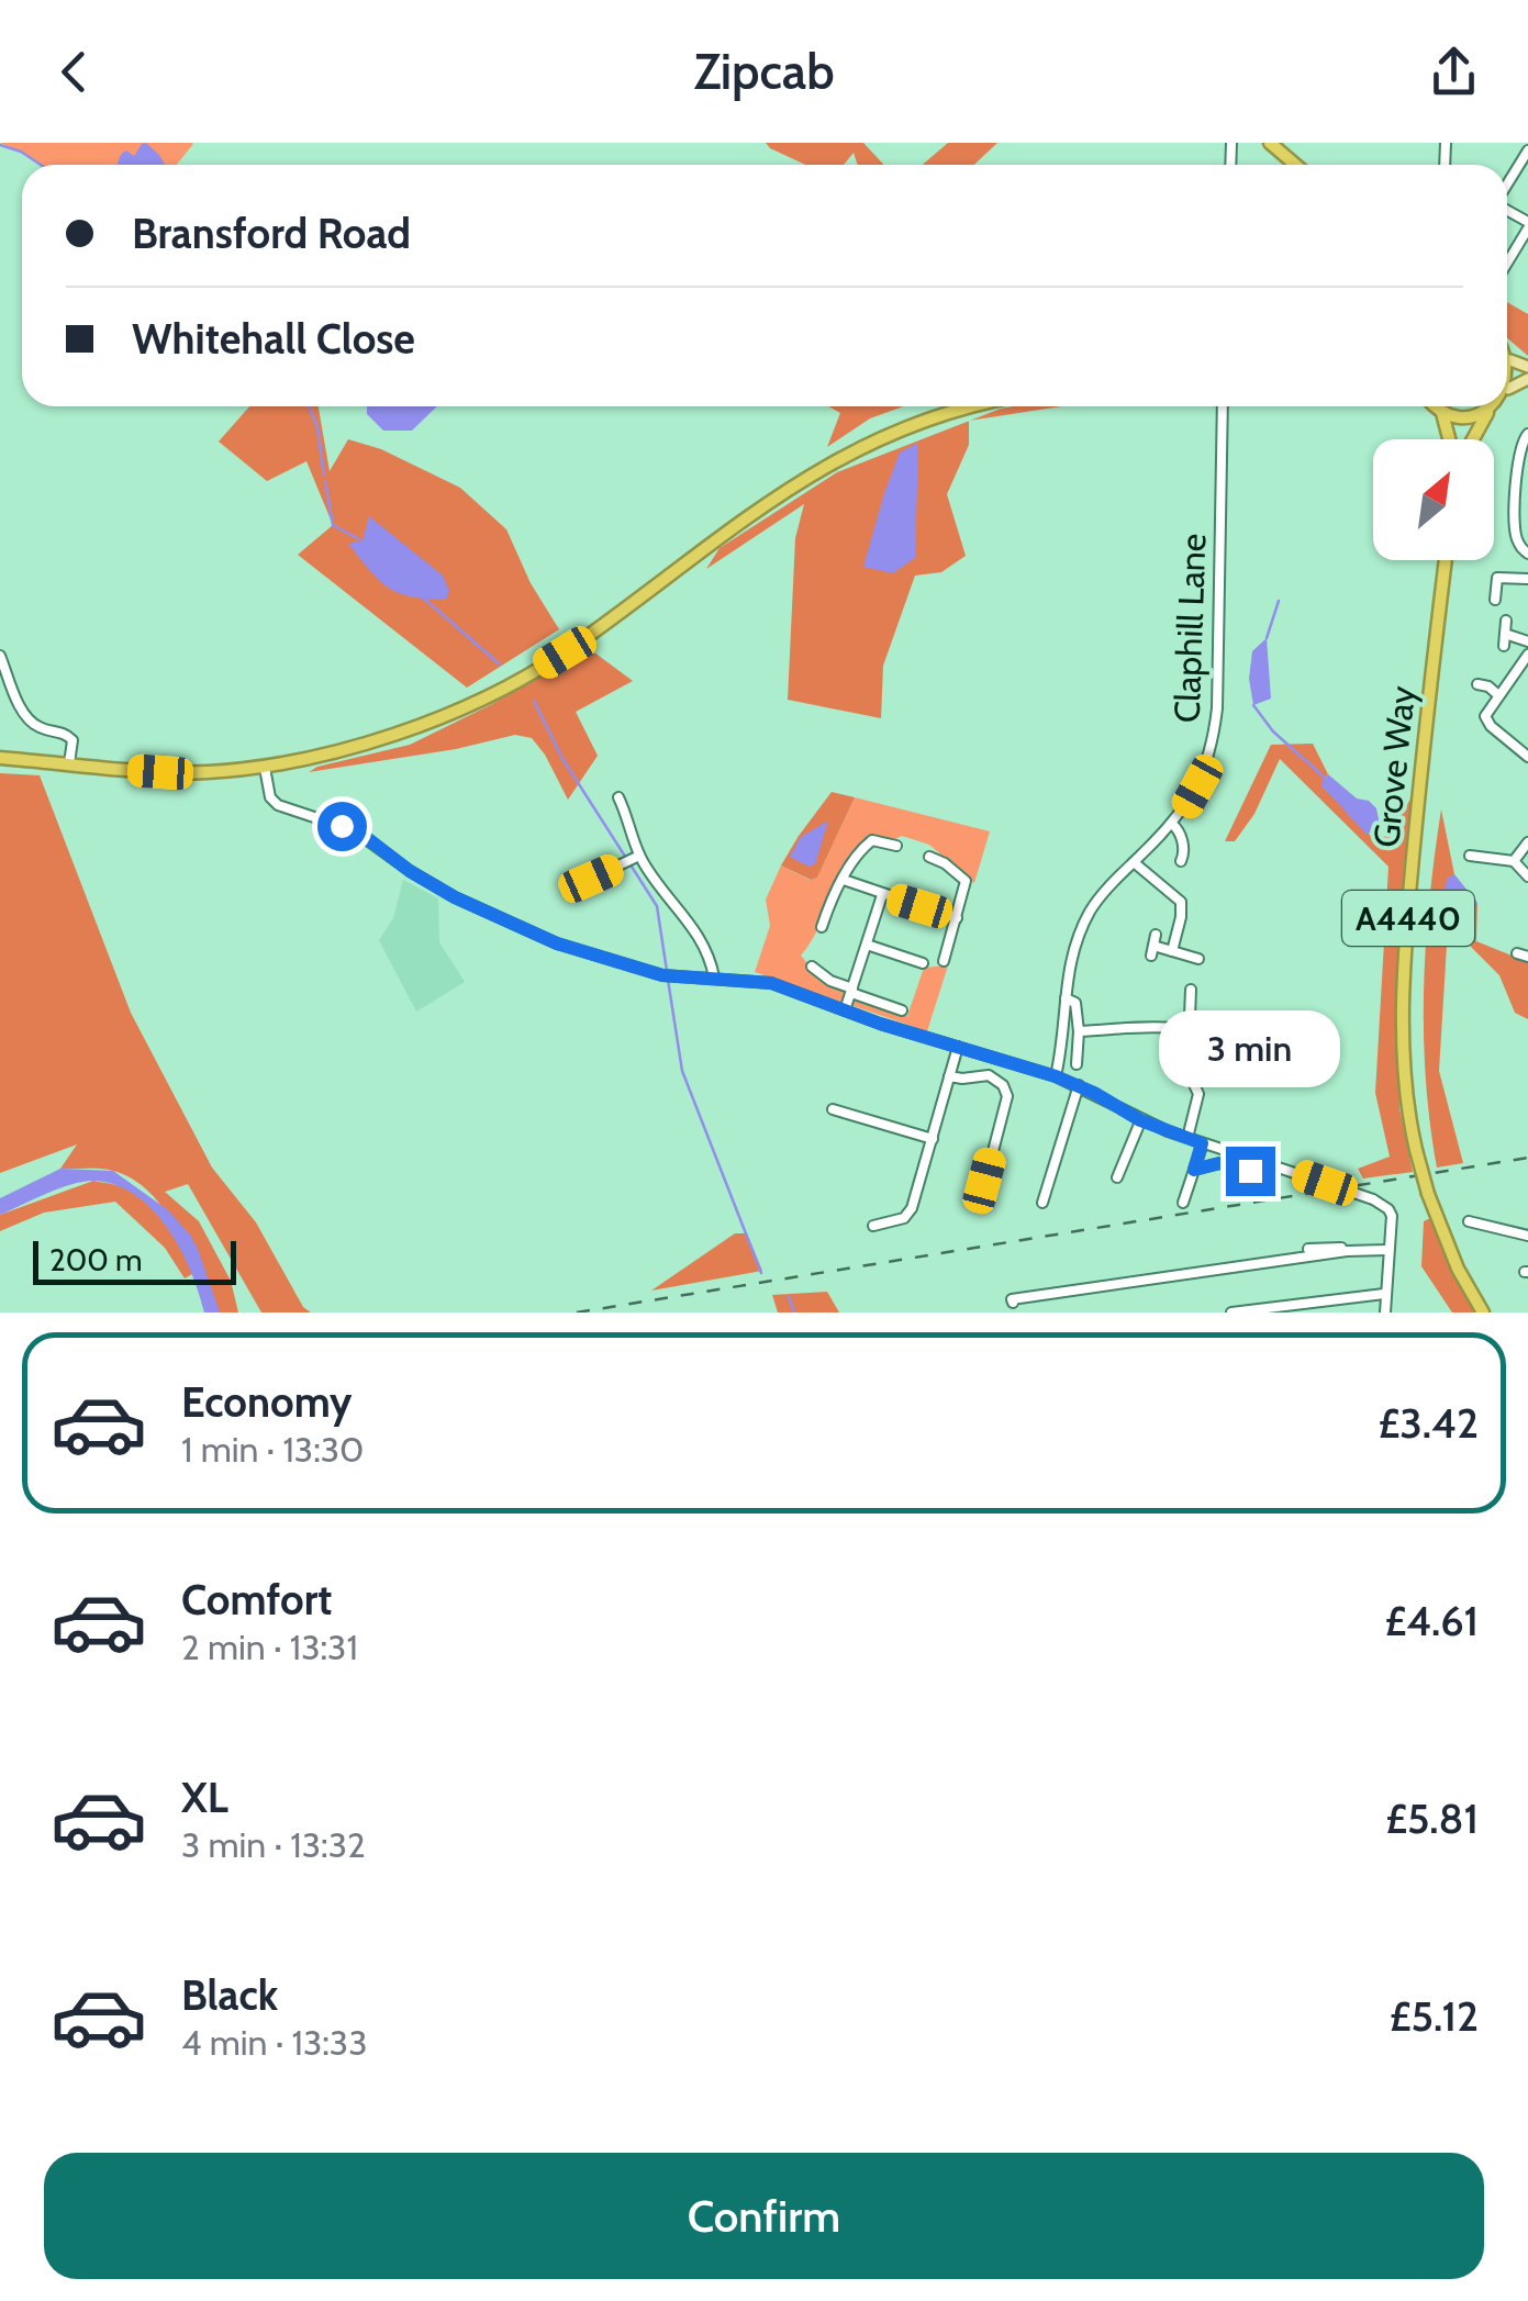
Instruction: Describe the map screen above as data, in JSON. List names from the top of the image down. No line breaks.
{"streets":{"highway":["Grove Way","A4440"],"street":["Claphill Lane"]},"scale_bar":"200 m","north":"top right","page":{"header":"Zipcab","banner":["Bransford Road","Whitehall Close"],"bubble":"3 min","scale":"200 m","list":[{"name":"Economy","note":"1 min · 13:30","value":"£3.42"},{"name":"Comfort","note":"2 min · 13:31","value":"£4.61"},{"name":"XL","note":"3 min · 13:32","value":"£5.81"},{"name":"Black","note":"4 min · 13:33","value":"£5.12"}],"buttons":"Confirm"}}
